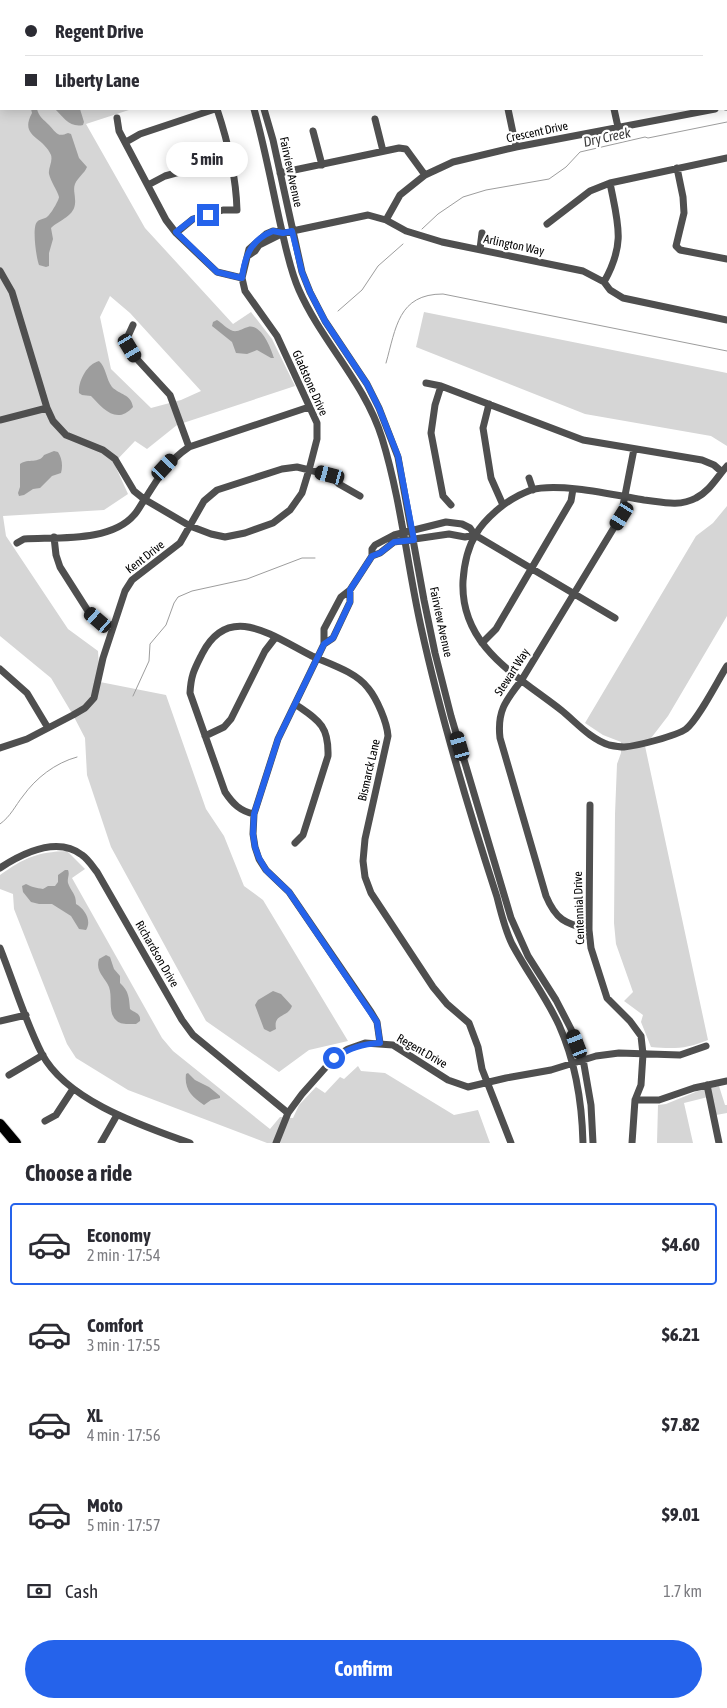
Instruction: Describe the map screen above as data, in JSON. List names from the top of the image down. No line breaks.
{"streets":{"street":["Crescent Drive","Fairview Avenue","Arlington Way","Gladstone Drive","Kent Drive","Stewart Way","Bismarck Lane","Centennial Drive","Richardson Drive","Regent Drive"]},"crossings":[["Crescent Drive","Arlington Way"],["Fairview Avenue","Arlington Way"],["Fairview Avenue","Regent Drive"],["Gladstone Drive","Kent Drive"],["Stewart Way","Centennial Drive"],["Bismarck Lane","Regent Drive"],["Centennial Drive","Regent Drive"],["Richardson Drive","Regent Drive"]],"water":["Dry Creek"],"page":{"banner":["Regent Drive","Liberty Lane"],"bubble":"5 min","heading":"Choose a ride","list":[{"name":"Economy","note":"2 min · 17:54","value":"$4.60"},{"name":"Comfort","note":"3 min · 17:55","value":"$6.21"},{"name":"XL","note":"4 min · 17:56","value":"$7.82"},{"name":"Moto","note":"5 min · 17:57","value":"$9.01"}],"pay":["Cash","1.7 km"],"buttons":"Confirm"}}
